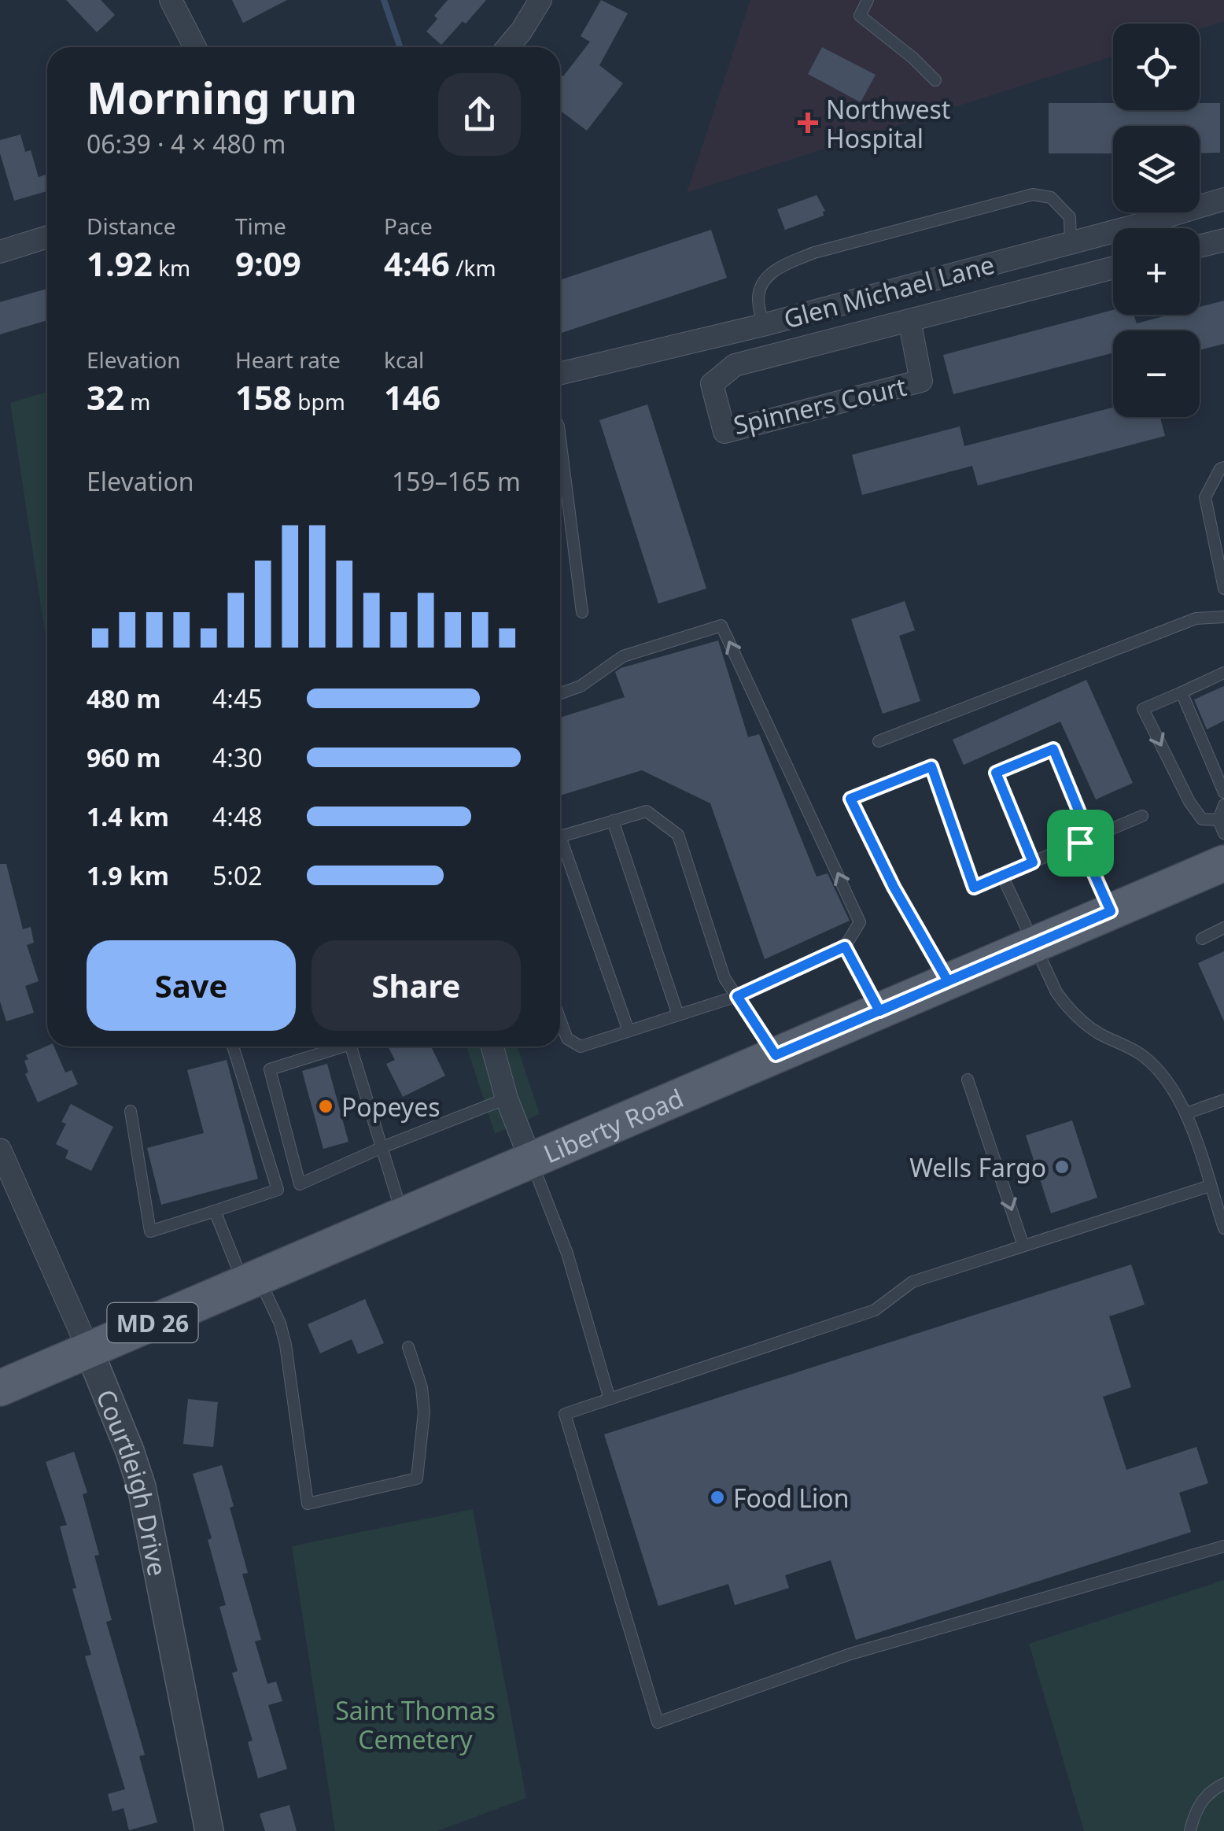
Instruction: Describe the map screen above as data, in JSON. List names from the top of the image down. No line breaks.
{"streets":{"main road":["Liberty Road","MD 26"],"street":["Glen Michael Lane","Spinners Court","Courtleigh Drive"]},"crossings":[["Liberty Road","Courtleigh Drive"]],"parks":["Saint Thomas Cemetery"],"places":{"health":["Northwest Hospital"],"other":["Popeyes","Wells Fargo","Food Lion"]},"page":{"map_buttons":["+","−"],"heading":["Morning run","06:39 · 4 × 480 m"],"stats":[["Distance","1.92 km"],["Time","9:09"],["Pace","4:46 /km"],["Elevation","32 m"],["Heart rate","158 bpm"],["kcal","146"]],"chart":["Elevation","159–165 m"],"list":[{"name":"480 m","note":"4:45"},{"name":"960 m","note":"4:30"},{"name":"1.4 km","note":"4:48"},{"name":"1.9 km","note":"5:02"}],"buttons":["Save","Share"]}}
